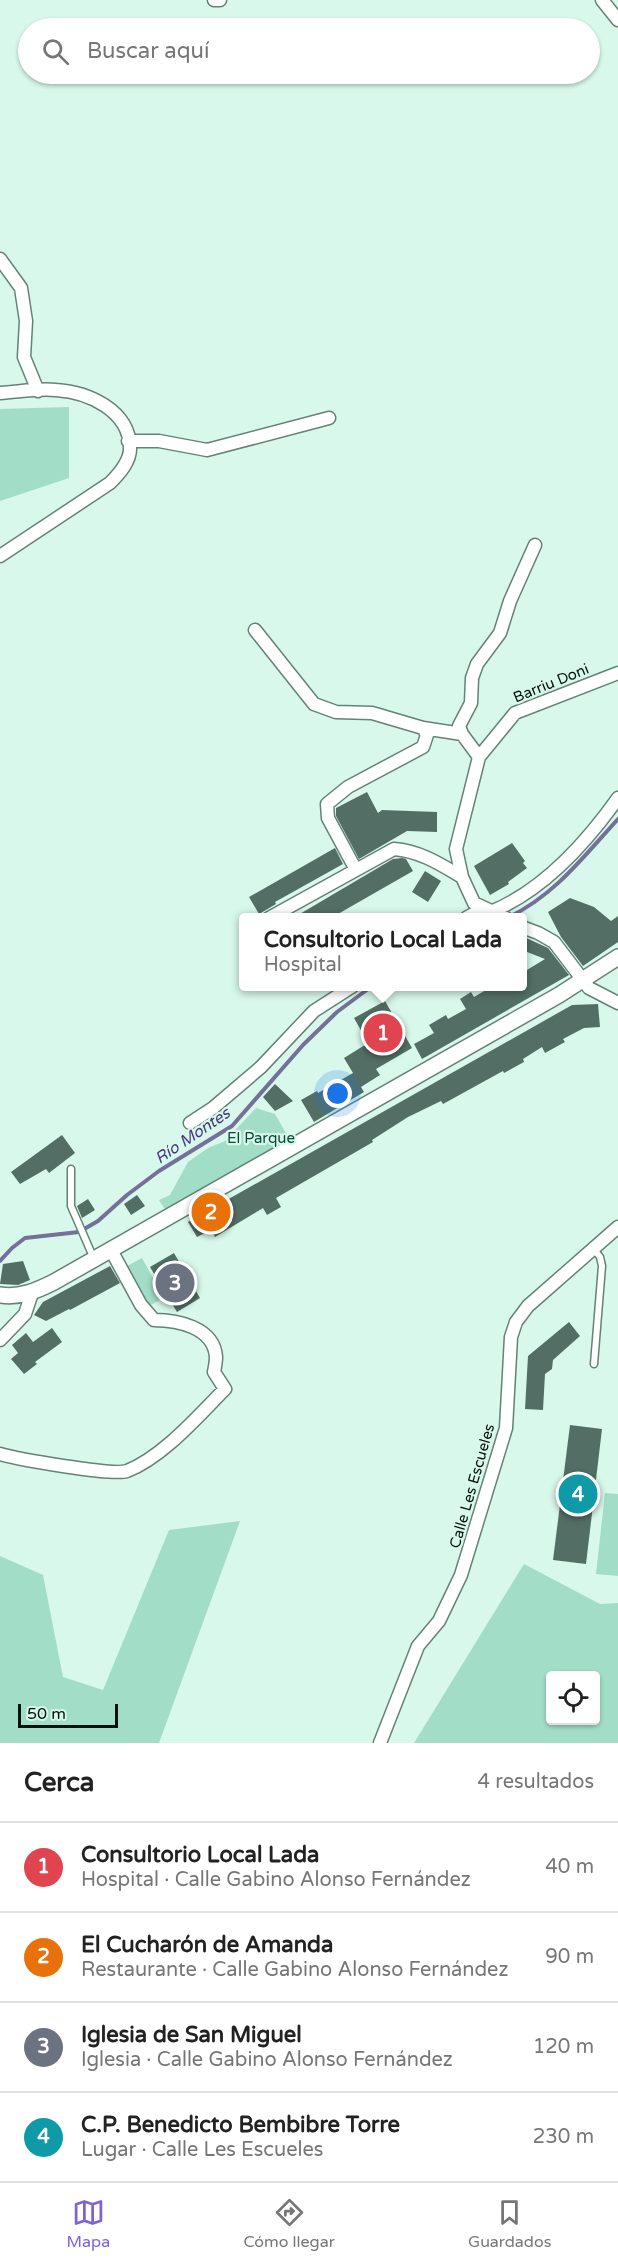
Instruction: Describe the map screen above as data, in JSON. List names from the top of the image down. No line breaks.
{"streets":{"street":["Barriu Doni","Calle Les Escueles"]},"water":["Río Montes"],"parks":["El Parque"],"scale_bar":"50 m","page":{"search":"Buscar aquí","popup":["Consultorio Local Lada","Hospital"],"pins":["1","2","3","4"],"scale":"50 m","heading":["Cerca","4 resultados"],"list":[{"mark":"1","name":"Consultorio Local Lada","note":"Hospital · Calle Gabino Alonso Fernández","value":"40 m"},{"mark":"2","name":"El Cucharón de Amanda","note":"Restaurante · Calle Gabino Alonso Fernández","value":"90 m"},{"mark":"3","name":"Iglesia de San Miguel","note":"Iglesia · Calle Gabino Alonso Fernández","value":"120 m"},{"mark":"4","name":"C.P. Benedicto Bembibre Torre","note":"Lugar · Calle Les Escueles","value":"230 m"}],"nav":["Mapa","Cómo llegar","Guardados"]}}
